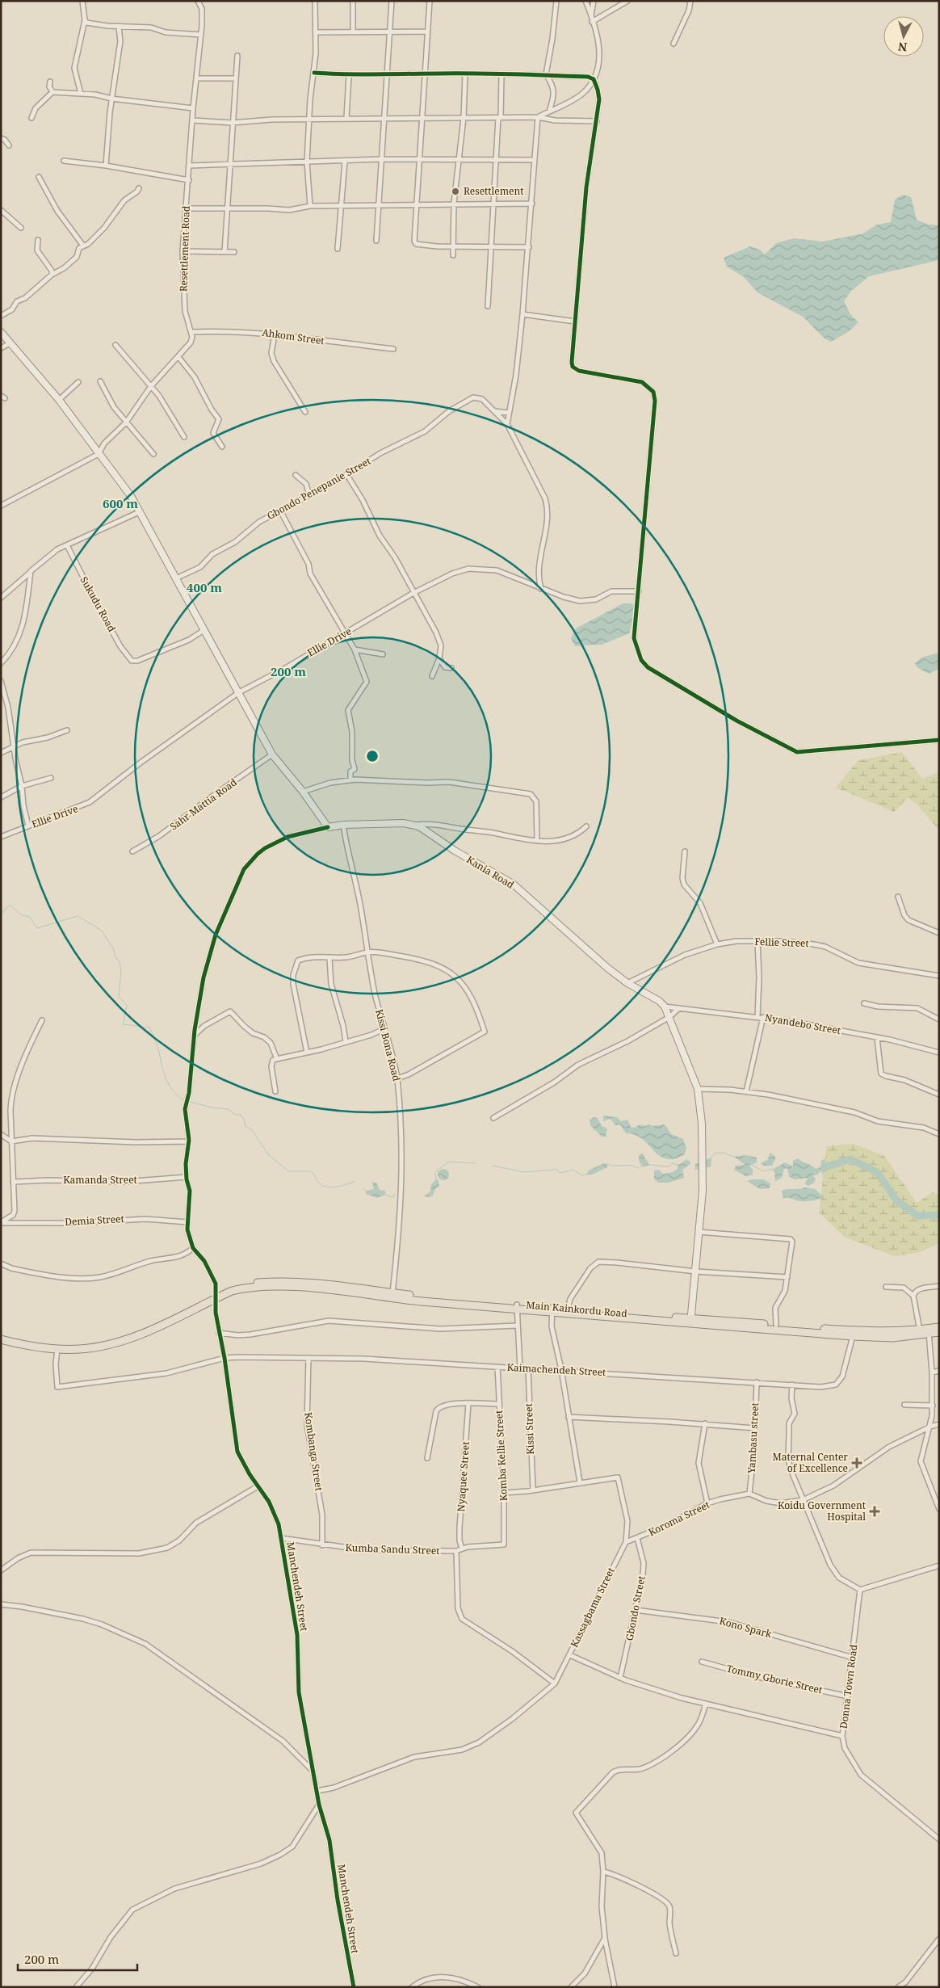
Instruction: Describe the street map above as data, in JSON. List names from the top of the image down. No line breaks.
{"streets":{"main road":["Kania Road","Main Kainkordu Road"],"street":["Resettlement Road","Ahkom Street","Gbondo Penepanie Street","Sukudu Road","Ellie Drive","Sahr Mattia Road","Fellie Street","Nyandebo Street","Kissi Bona Road","Kamanda Street","Demia Street","Kaimachendeh Street","Kissi Street","Yambasu street","Kombanga Street","Komba Kellie Street","Nyaquee Street","Koroma Street","Kumba Sandu Street","Manchendeh Street","Kassagbama Street","Gbondo Street","Kono Spark","Tommy Gborie Street","Donna Town Road"]},"crossings":[["Resettlement Road","Ahkom Street"],["Kania Road","Fellie Street"],["Kania Road","Nyandebo Street"],["Kania Road","Kissi Bona Road"],["Kaimachendeh Street","Kissi Street"],["Kaimachendeh Street","Yambasu street"],["Kaimachendeh Street","Kombanga Street"],["Kaimachendeh Street","Komba Kellie Street"],["Kaimachendeh Street","Manchendeh Street"],["Yambasu street","Koroma Street"],["Kombanga Street","Kumba Sandu Street"],["Komba Kellie Street","Kumba Sandu Street"],["Nyaquee Street","Kumba Sandu Street"],["Koroma Street","Kassagbama Street"],["Koroma Street","Gbondo Street"],["Kumba Sandu Street","Manchendeh Street"],["Manchendeh Street","Kassagbama Street"],["Gbondo Street","Kono Spark"],["Kono Spark","Donna Town Road"],["Tommy Gborie Street","Donna Town Road"]],"places":{"other":["Resettlement"],"health":["Maternal Center of Excellence","Koidu Government Hospital"]},"scale_bar":"200 m","north":"bottom","rings":["600 m","400 m","200 m"]}
